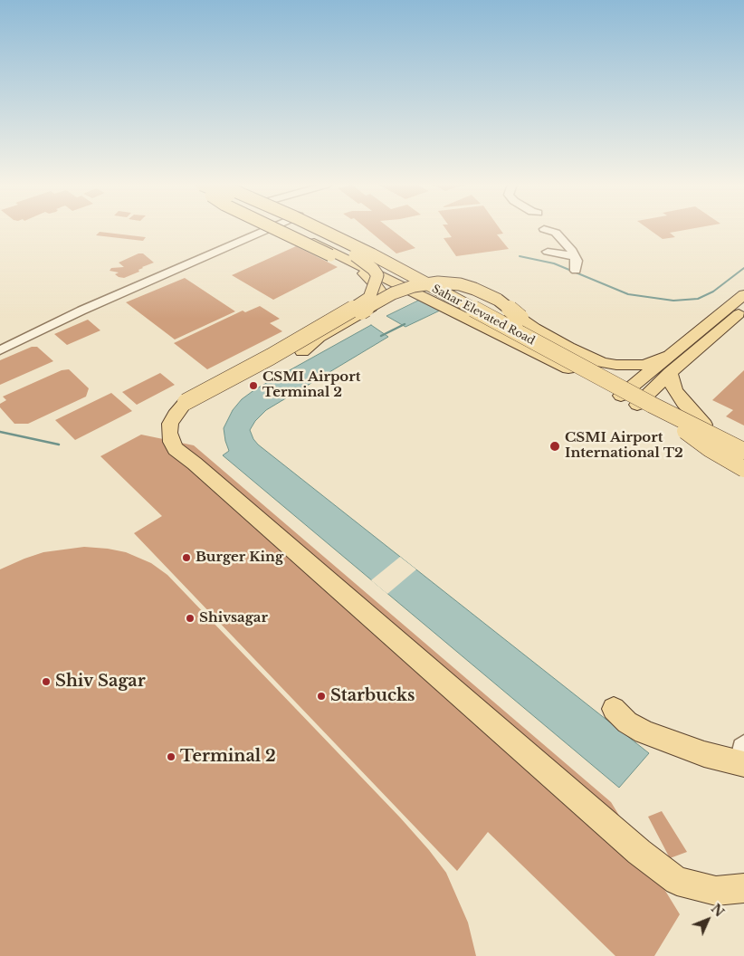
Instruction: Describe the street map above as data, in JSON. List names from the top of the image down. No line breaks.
{"streets":{"main road":["Sahar Elevated Road"]},"places":["CSMI Airport Terminal 2","CSMI Airport International T2","Burger King","Shivsagar","Shiv Sagar","Starbucks","Terminal 2"],"north":"top right"}
